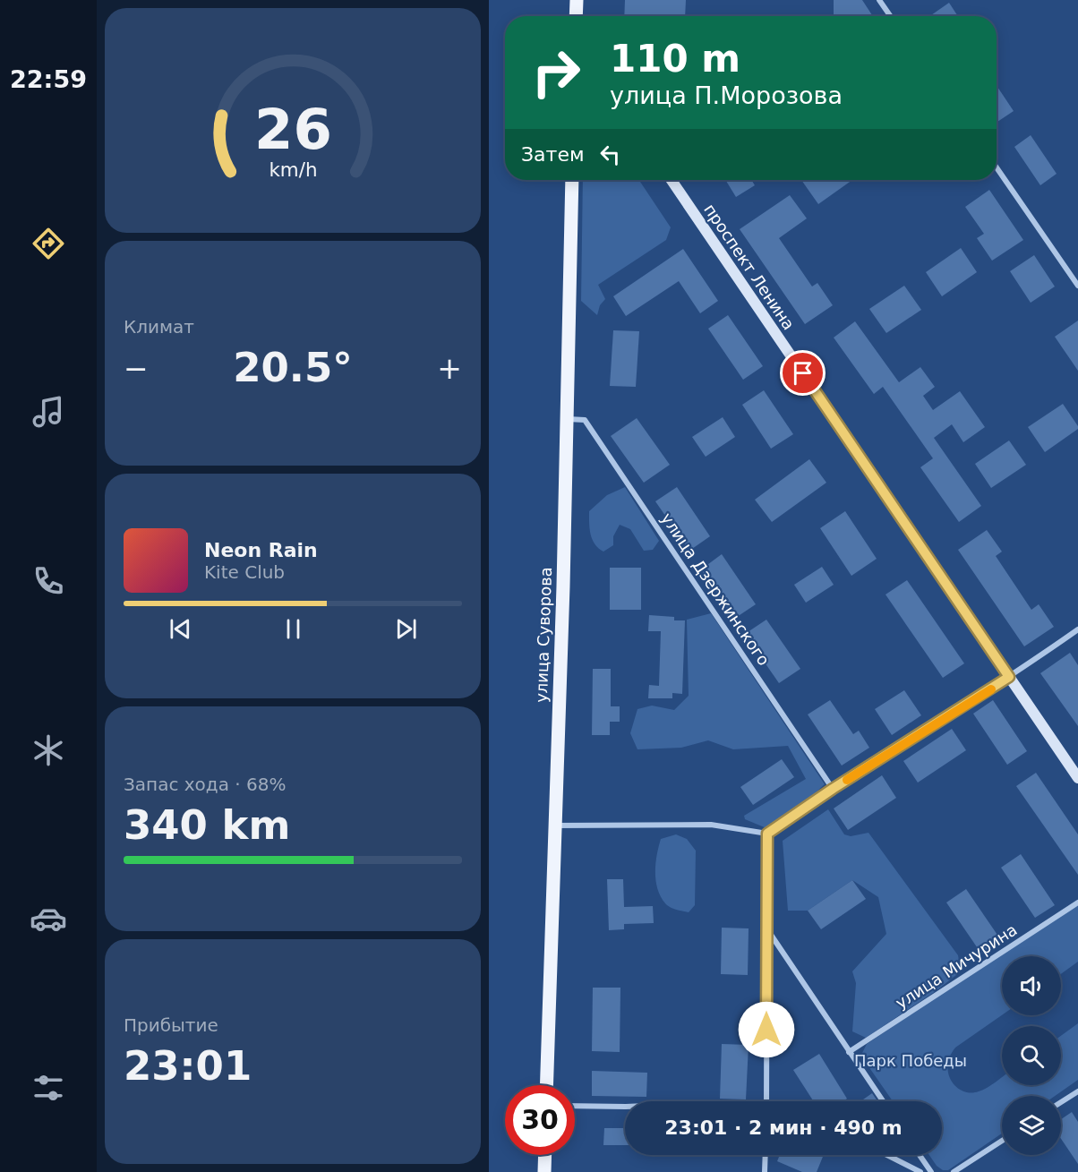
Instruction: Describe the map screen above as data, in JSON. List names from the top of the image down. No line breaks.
{"streets":{"main road":["проспект Ленина","улица Суворова"],"street":["улица Дзержинского","улица Мичурина"]},"crossings":[["улица Дзержинского","улица Суворова"]],"parks":["Парк Победы"],"page":{"tabs":"22:59","turn":["110 m","улица П.Морозова"],"then":"Затем","tile":["Климат",["Запас хода · 68%","340 km"],["Прибытие","23:01"]],"heat":["−","20.5°","+"],"song":["Neon Rain","Kite Club"],"limit":"30","trip":"23:01 · 2 мин · 490 m","gauge":["26","km/h"]}}
